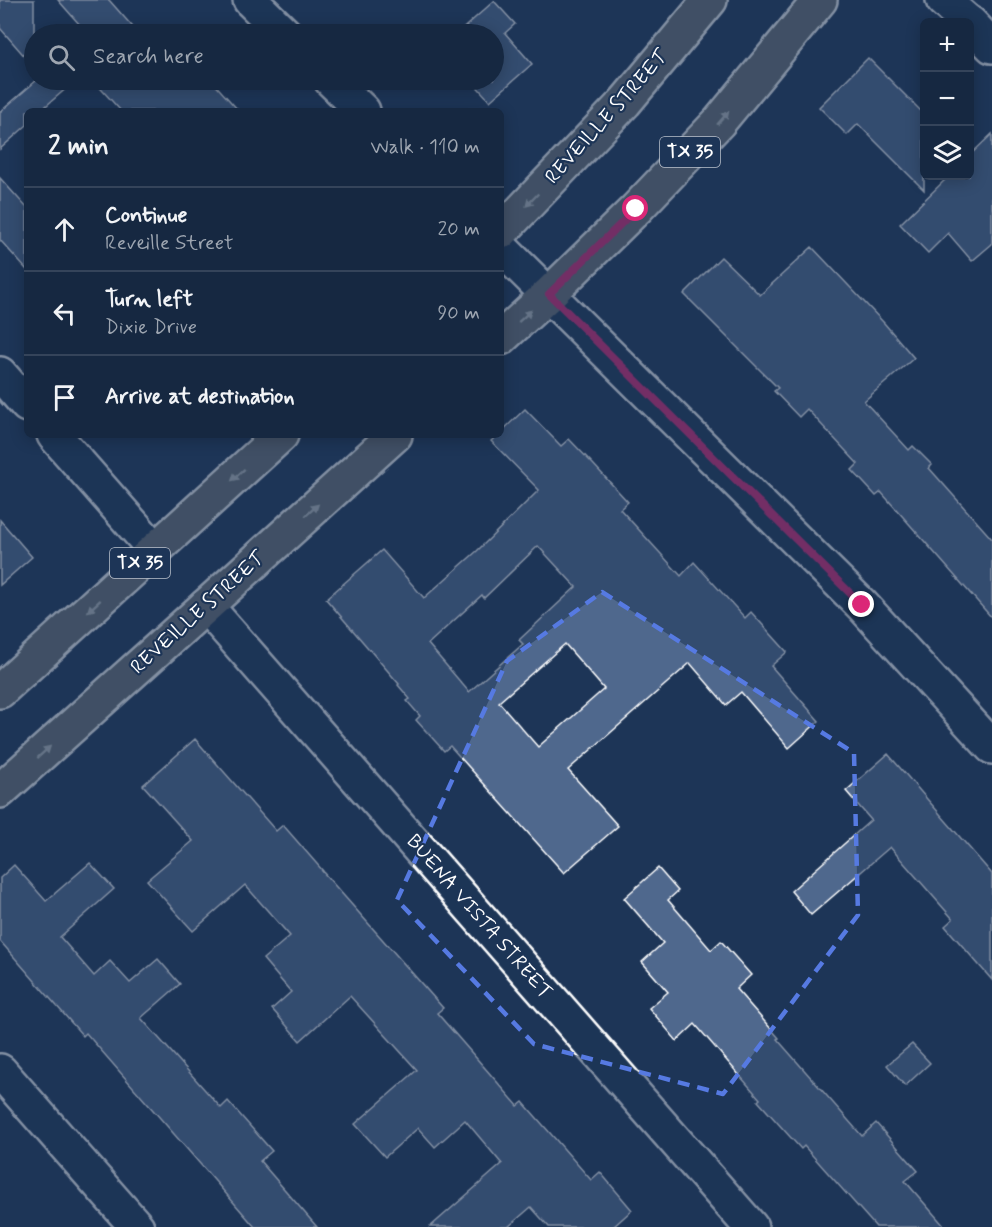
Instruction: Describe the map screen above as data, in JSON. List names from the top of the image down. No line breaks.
{"streets":{"main road":["REVEILLE STREET","TX 35"],"street":["BUENA VISTA STREET"]},"crossings":[["REVEILLE STREET","BUENA VISTA STREET"]],"page":{"map_buttons":["+","−"],"search":"Search here","heading":["2 min","Walk · 110 m"],"list":[["Continue","Reveille Street","20 m"],["Turn left","Dixie Drive","90 m"],"Arrive at destination"]}}
